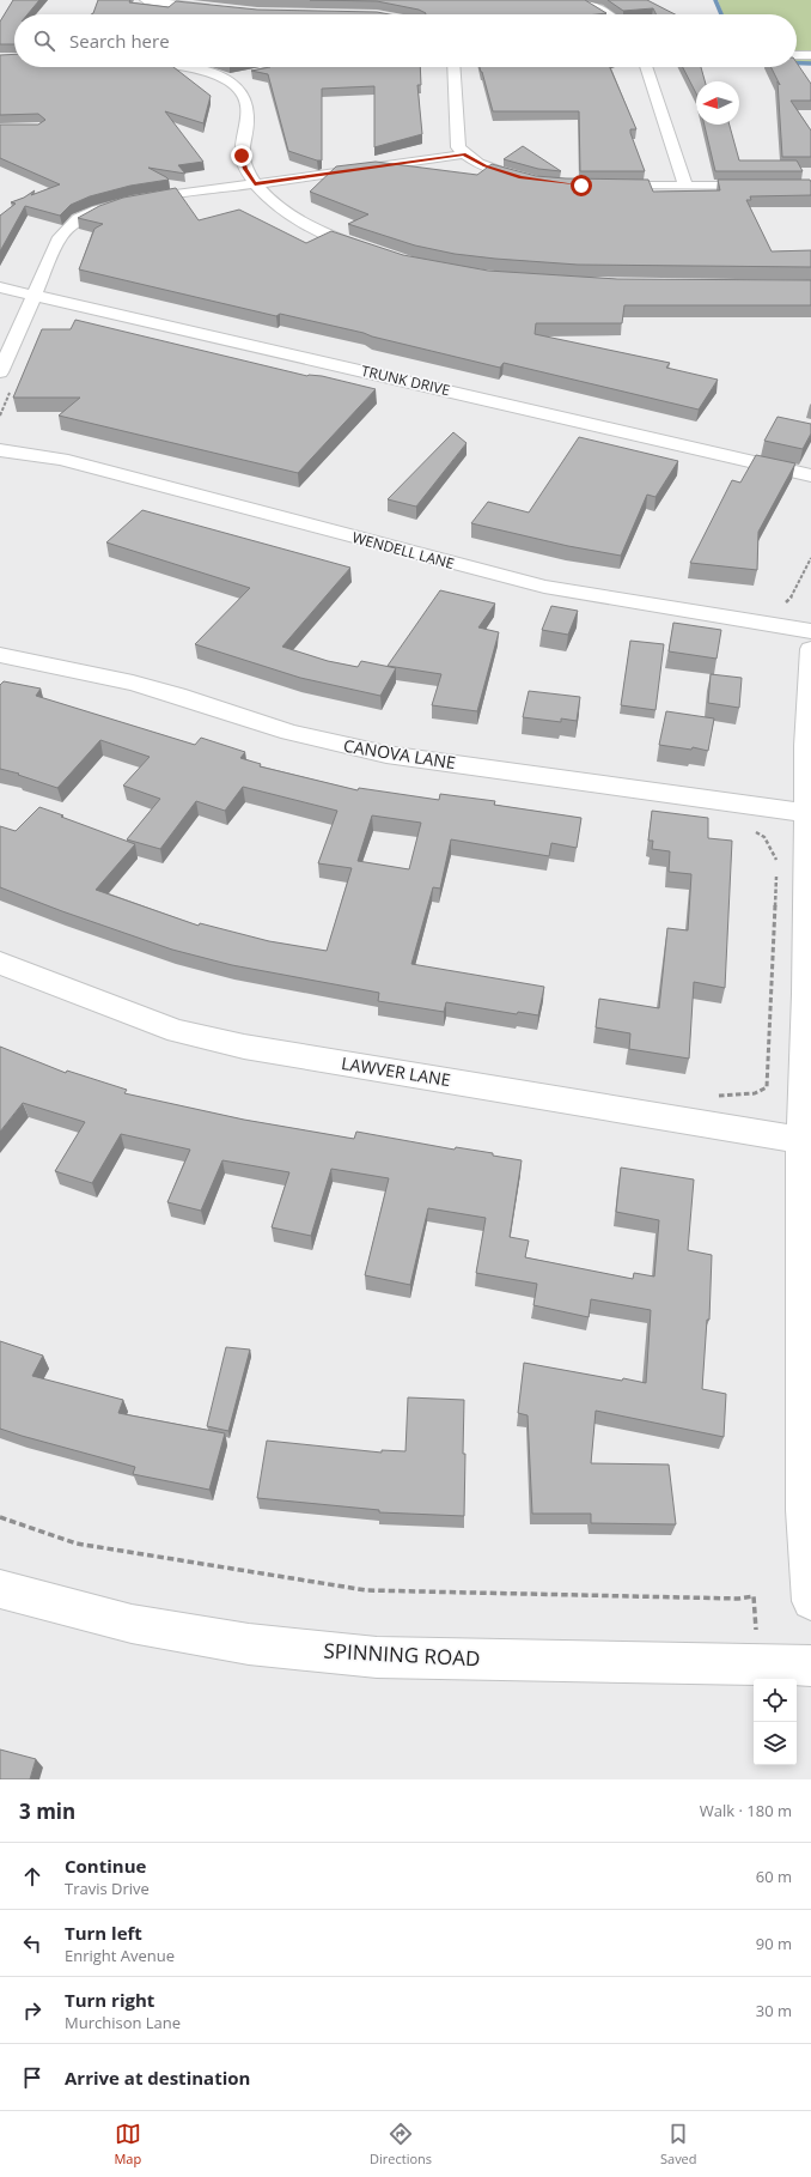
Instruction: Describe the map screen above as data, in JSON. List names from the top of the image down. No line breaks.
{"streets":{"street":["TRUNK DRIVE","WENDELL LANE","CANOVA LANE","LAWVER LANE","SPINNING ROAD"]},"north":"left","page":{"search":"Search here","heading":["3 min","Walk · 180 m"],"list":[["Continue","Travis Drive","60 m"],["Turn left","Enright Avenue","90 m"],["Turn right","Murchison Lane","30 m"],"Arrive at destination"],"nav":["Map","Directions","Saved"]}}
